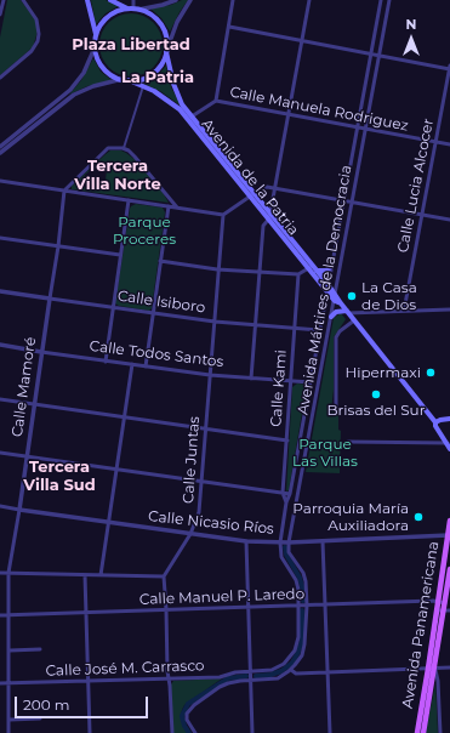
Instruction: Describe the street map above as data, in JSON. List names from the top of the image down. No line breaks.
{"streets":{"main road":["Avenida de la Patria","Avenida Panamericana"],"street":["Calle Manuela Rodriguez","Calle Lucia Alcocer","Avenida Mártires de la Democracia","Calle Isiboro","Calle Todos Santos","Calle Mamoré","Calle Kami","Calle Juntas","Calle Nicasio Ríos","Calle Manuel P. Laredo","Calle José M. Carrasco"]},"crossings":[["Calle Manuela Rodriguez","Avenida de la Patria"],["Calle Manuela Rodriguez","Calle Lucia Alcocer"],["Calle Manuela Rodriguez","Avenida Mártires de la Democracia"],["Avenida de la Patria","Avenida Mártires de la Democracia"],["Avenida Mártires de la Democracia","Calle Isiboro"],["Avenida Mártires de la Democracia","Calle Todos Santos"],["Avenida Mártires de la Democracia","Calle Kami"],["Avenida Mártires de la Democracia","Calle Nicasio Ríos"],["Avenida Mártires de la Democracia","Calle Manuel P. Laredo"],["Avenida Mártires de la Democracia","Calle José M. Carrasco"],["Calle Isiboro","Calle Mamoré"],["Calle Isiboro","Calle Kami"],["Calle Isiboro","Calle Juntas"],["Calle Todos Santos","Calle Mamoré"],["Calle Todos Santos","Calle Kami"],["Calle Todos Santos","Calle Juntas"],["Calle Mamoré","Calle Nicasio Ríos"],["Calle Mamoré","Calle Manuel P. Laredo"],["Calle Mamoré","Calle José M. Carrasco"],["Calle Juntas","Calle Nicasio Ríos"],["Calle Nicasio Ríos","Avenida Panamericana"],["Calle Manuel P. Laredo","Avenida Panamericana"]],"districts":["Plaza Libertad","La Patria","Tercera Villa Norte","Tercera Villa Sud"],"parks":["Parque Proceres","Parque Las Villas"],"places":["La Casa de Dios","Hipermaxi","Brisas del Sur","Parroquia María Auxiliadora"],"scale_bar":"200 m","north":"top"}
